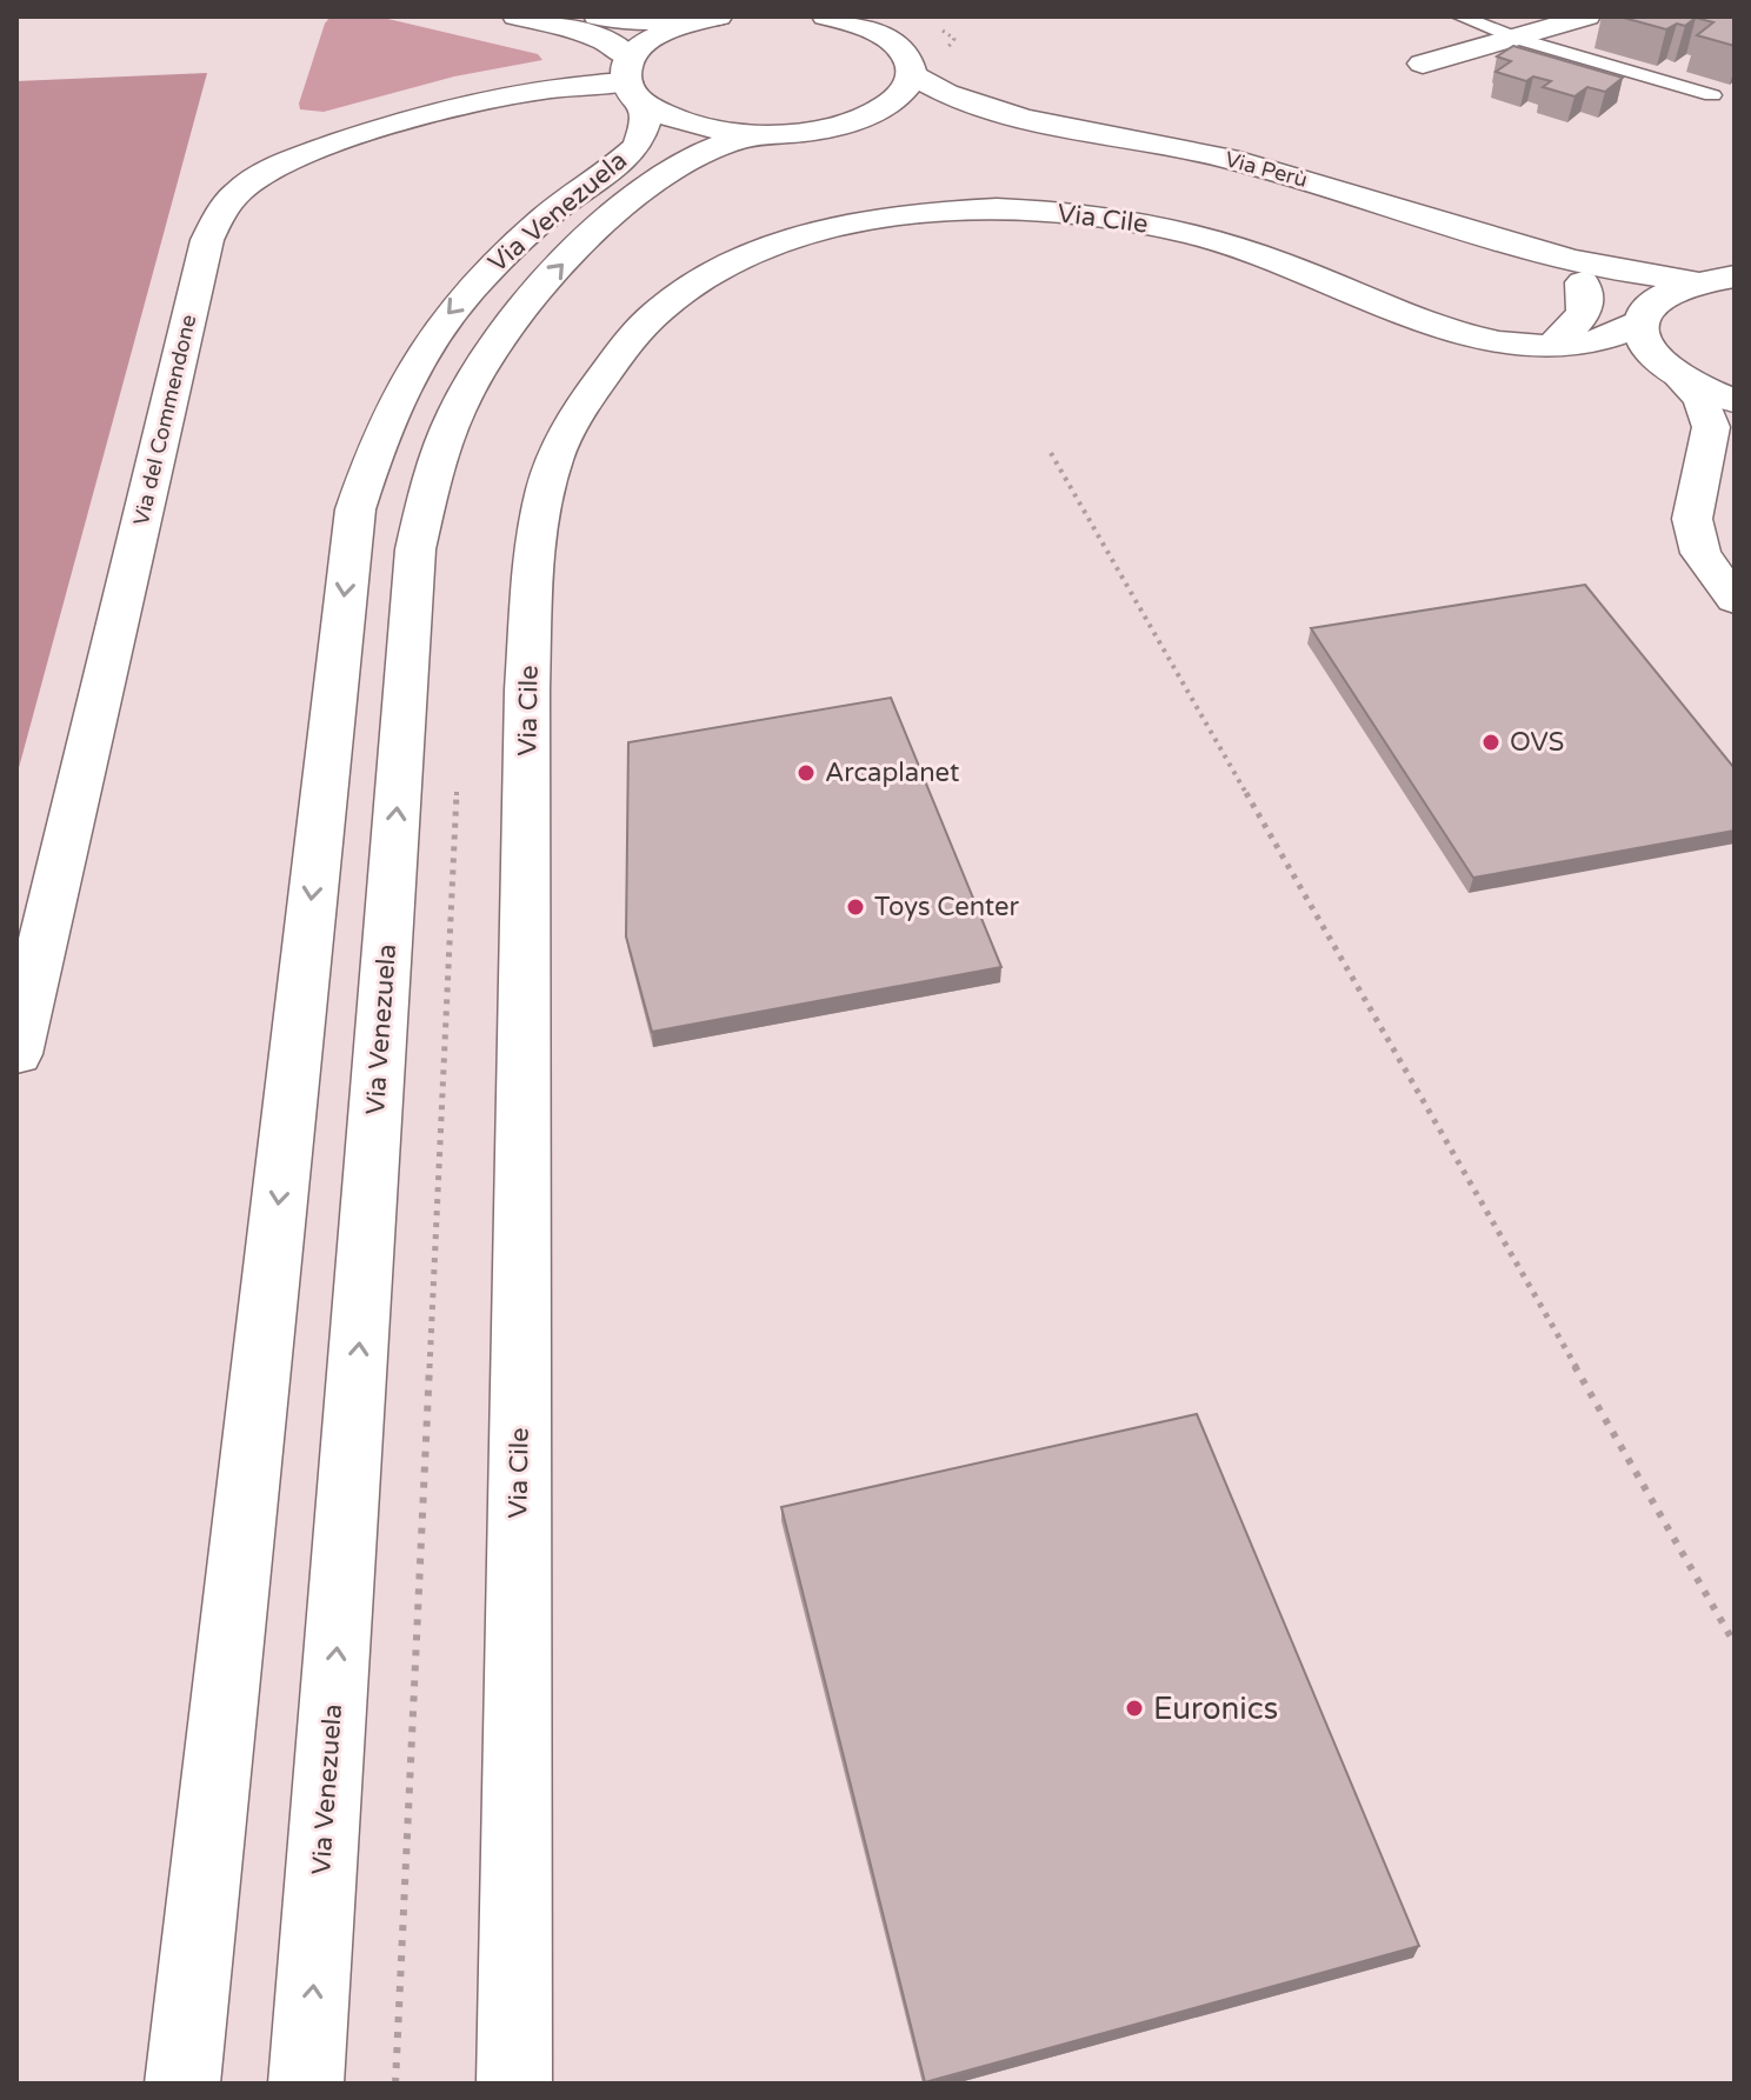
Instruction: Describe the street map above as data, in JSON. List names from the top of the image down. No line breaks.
{"streets":{"main road":["Via Perù","Via Venezuela","Via Cile","Via del Commendone"]},"crossings":[["Via Perù","Via Cile"],["Via Venezuela","Via del Commendone"]],"places":["OVS","Arcaplanet","Toys Center","Euronics"]}
